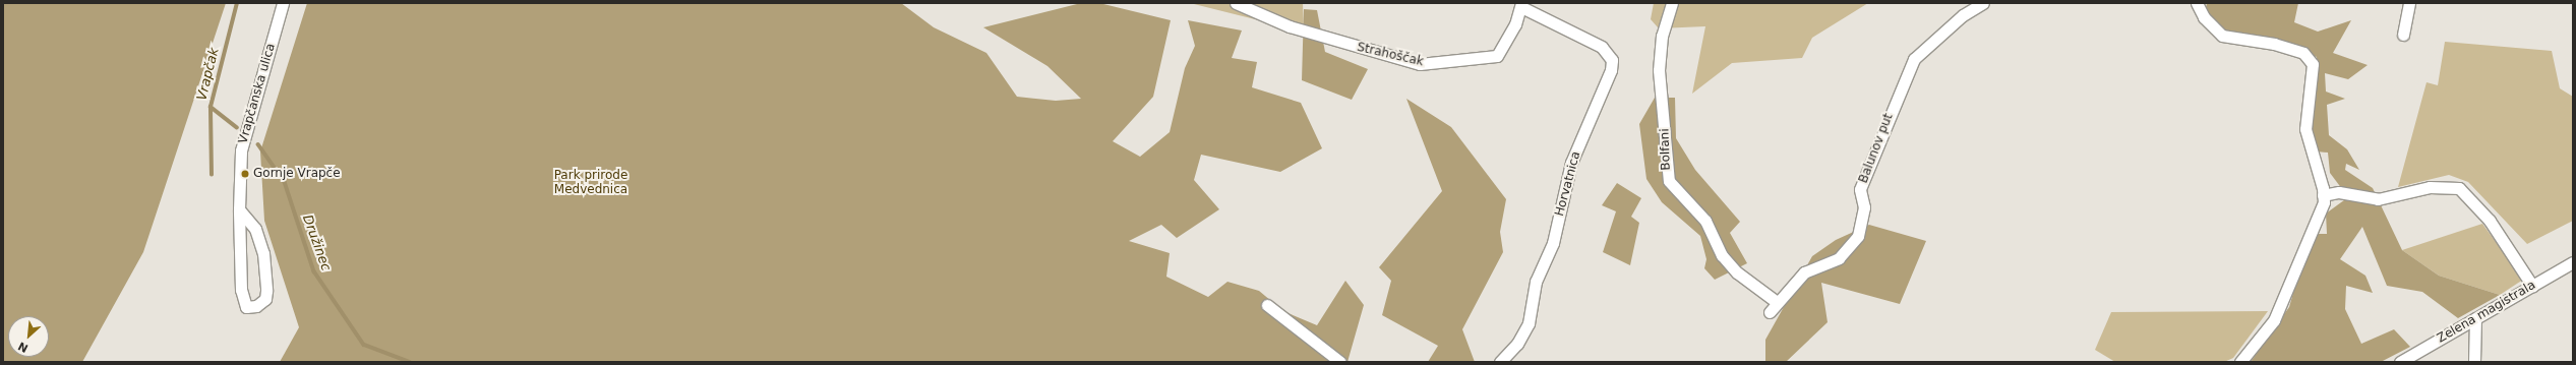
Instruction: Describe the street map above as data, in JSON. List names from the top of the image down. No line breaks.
{"streets":{"street":["Strahoščak","Vrapčanska ulica","Balunov put","Bolfani","Horvatnica","Zelena magistrala"]},"crossings":[["Strahoščak","Horvatnica"],["Balunov put","Bolfani"]],"water":["Vrapčak","Družinec"],"parks":["Park prirode Medvednica"],"places":["Gornje Vrapče"],"north":"bottom left"}
